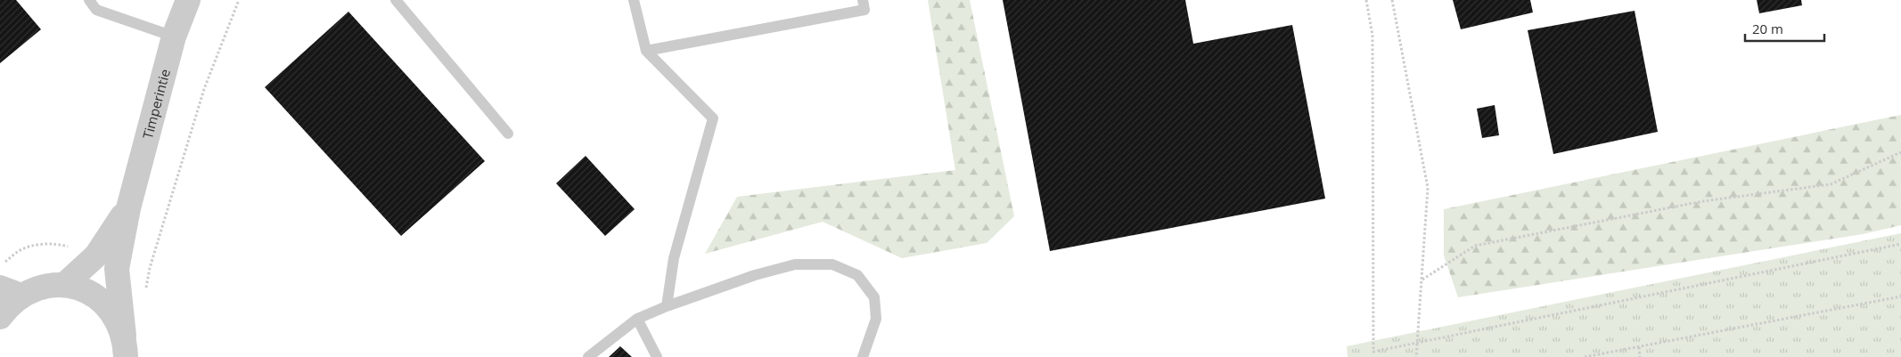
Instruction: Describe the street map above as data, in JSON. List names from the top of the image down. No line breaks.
{"streets":{"street":["Timperintie"]},"scale_bar":"20 m"}
